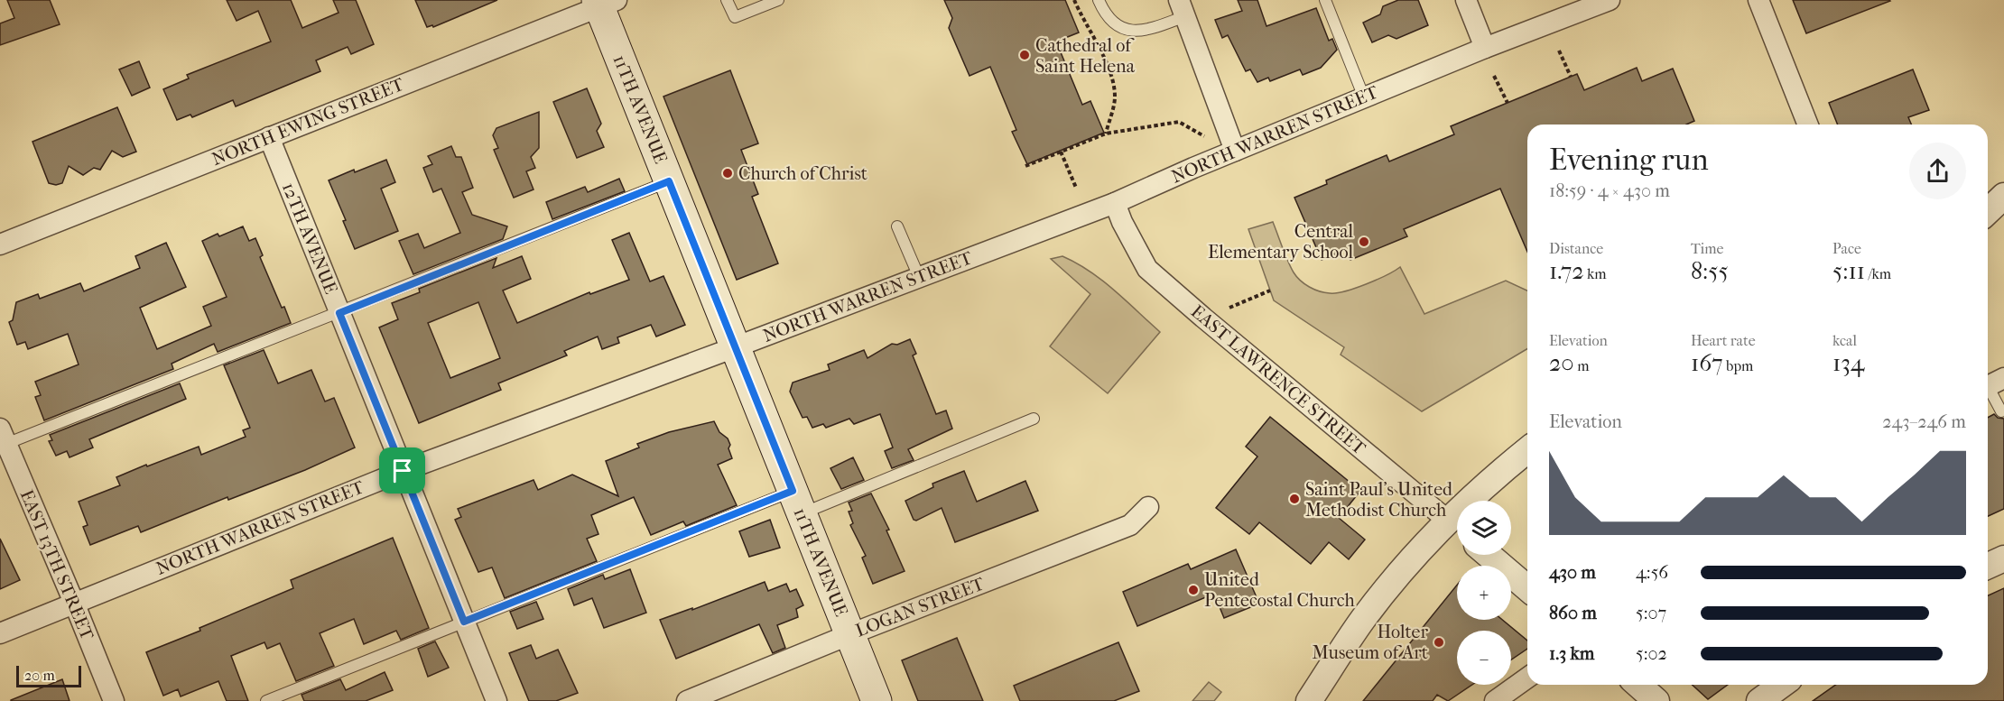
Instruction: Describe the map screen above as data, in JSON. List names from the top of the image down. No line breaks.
{"streets":{"main road":["11TH AVENUE"],"street":["NORTH EWING STREET","NORTH WARREN STREET","12TH AVENUE","EAST LAWRENCE STREET","EAST 13TH STREET","LOGAN STREET"]},"crossings":[["11TH AVENUE","NORTH EWING STREET"],["11TH AVENUE","NORTH WARREN STREET"],["11TH AVENUE","LOGAN STREET"],["NORTH EWING STREET","12TH AVENUE"],["NORTH WARREN STREET","12TH AVENUE"],["NORTH WARREN STREET","EAST LAWRENCE STREET"],["NORTH WARREN STREET","EAST 13TH STREET"]],"places":["Cathedral of Saint Helena","Church of Christ","Central Elementary School","Saint Paul's United Methodist Church","United Pentecostal Church","Holter Museum of Art"],"scale_bar":"20 m","page":{"heading":["Evening run","18:59 · 4 × 430 m"],"stats":[["Distance","1.72 km"],["Time","8:55"],["Pace","5:11 /km"],["Elevation","20 m"],["Heart rate","167 bpm"],["kcal","134"]],"chart":["Elevation","243–246 m"],"map_buttons":["+","−"],"list":[{"name":"430 m","note":"4:56"},{"name":"860 m","note":"5:07"},{"name":"1.3 km","note":"5:02"}],"scale":"20 m"}}
